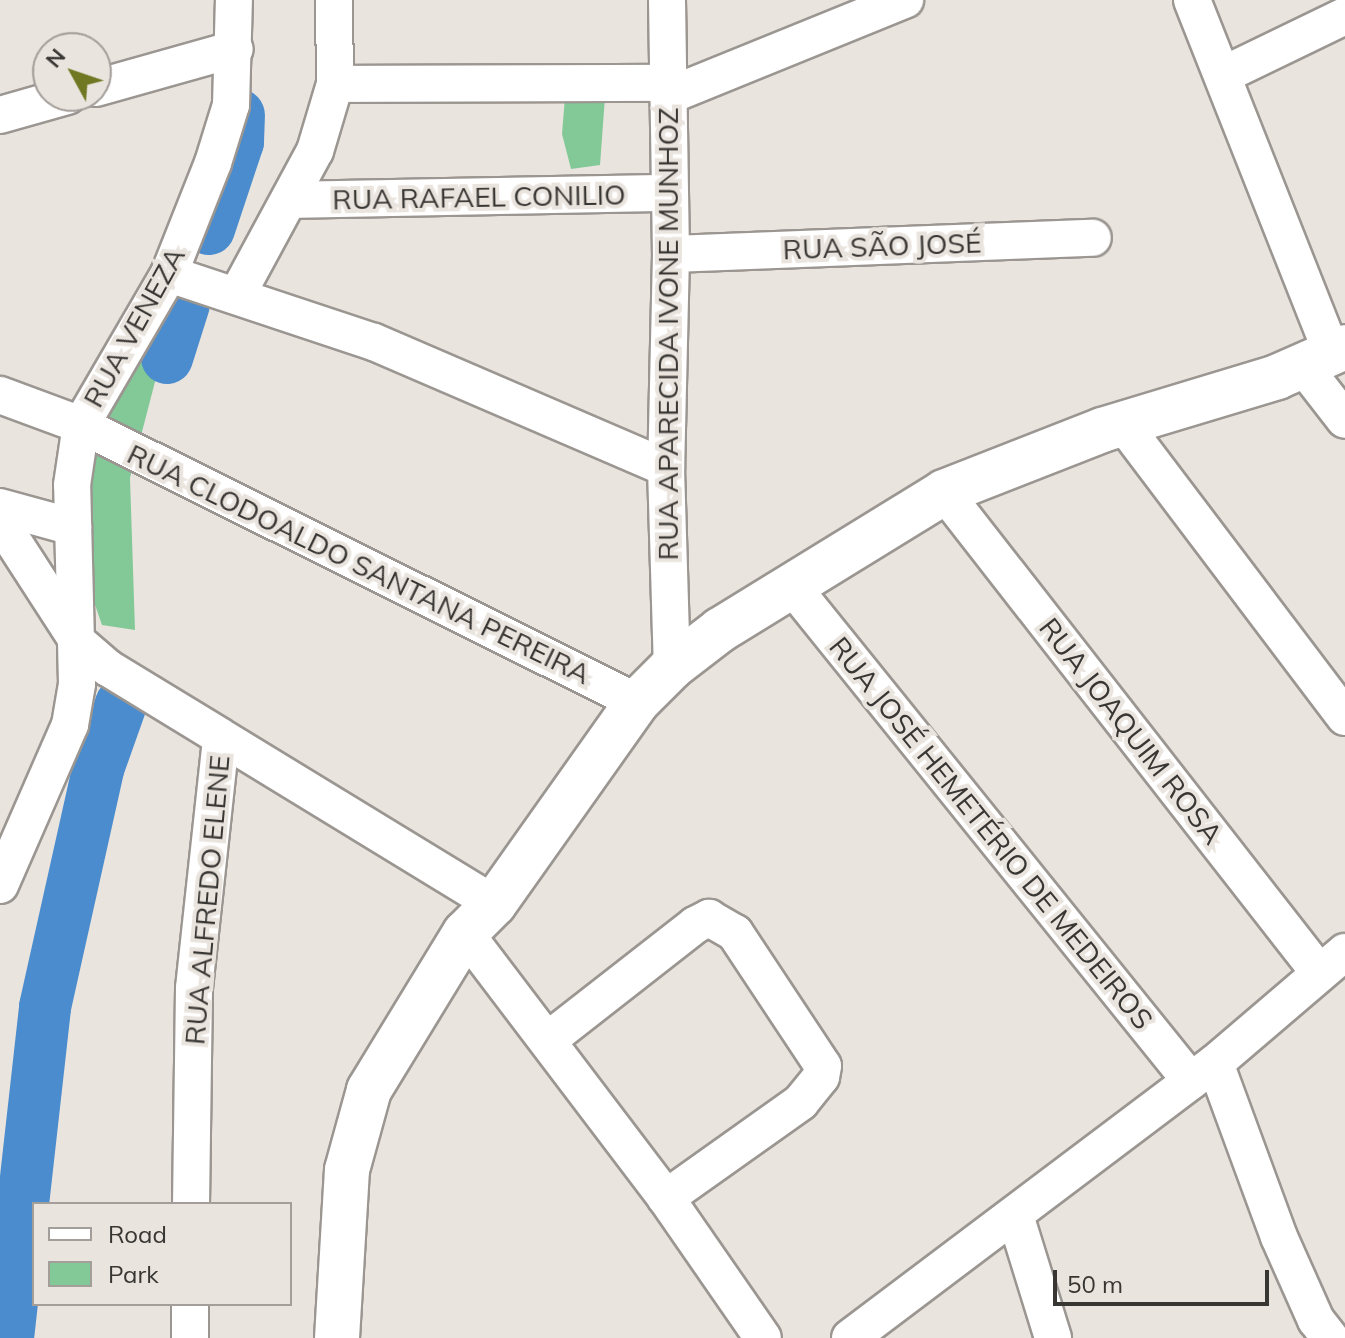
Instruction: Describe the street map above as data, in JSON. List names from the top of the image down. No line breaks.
{"streets":{"street":["RUA RAFAEL CONILIO","RUA SÃO JOSÉ","RUA VENEZA","RUA APARECIDA IVONE MUNHOZ","RUA CLODOALDO SANTANA PEREIRA","RUA JOAQUIM ROSA","RUA JOSÉ HEMETÉRIO DE MEDEIROS","RUA ALFREDO ELENE"]},"crossings":[["RUA RAFAEL CONILIO","RUA APARECIDA IVONE MUNHOZ"],["RUA SÃO JOSÉ","RUA APARECIDA IVONE MUNHOZ"],["RUA VENEZA","RUA CLODOALDO SANTANA PEREIRA"]],"legend":["Road","Park"],"scale_bar":"50 m","north":"top left"}
